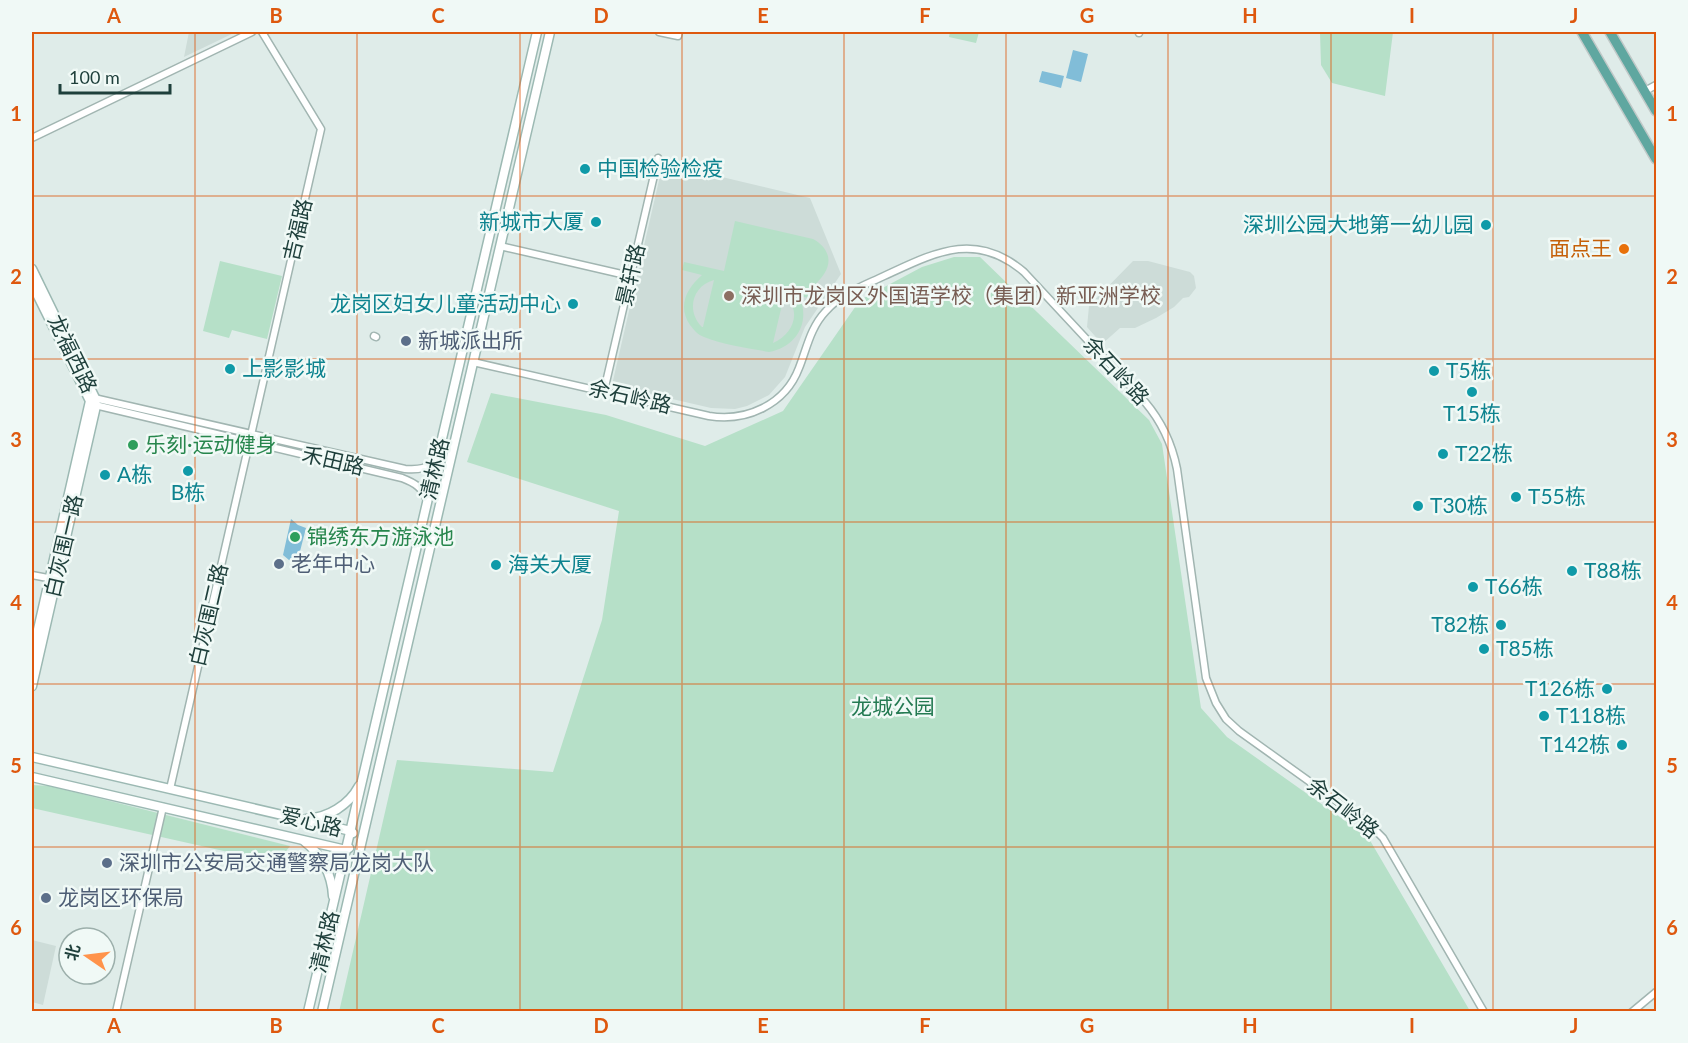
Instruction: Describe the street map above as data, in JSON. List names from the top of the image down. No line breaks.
{"streets":{"main road":["龙福西路","清林路","白灰围一路","爱心路"],"street":["吉福路","景轩路","余石岭路","禾田路","白灰围二路"]},"crossings":[["吉福路","禾田路"],["吉福路","白灰围二路"],["景轩路","余石岭路"],["龙福西路","禾田路"],["龙福西路","白灰围一路"],["余石岭路","清林路"],["禾田路","清林路"],["禾田路","白灰围一路"],["禾田路","白灰围二路"],["清林路","爱心路"],["白灰围二路","爱心路"]],"parks":["龙城公园"],"places":["中国检验检疫","新城市大厦","深圳公园大地第一幼儿园","面点王","深圳市龙岗区外国语学校（集团）新亚洲学校","龙岗区妇女儿童活动中心","新城派出所","上影影城","T5栋","T15栋","乐刻·运动健身","T22栋","B栋","A栋","T55栋","T30栋","锦绣东方游泳池","老年中心","海关大厦","T88栋","T66栋","T82栋","T85栋","T126栋","T118栋","T142栋","深圳市公安局交通警察局龙岗大队","龙岗区环保局"],"scale_bar":"100 m","north":"left","grid":{"columns":["A","B","C","D","E","F","G","H","I","J"],"rows":["1","2","3","4","5","6"]}}
